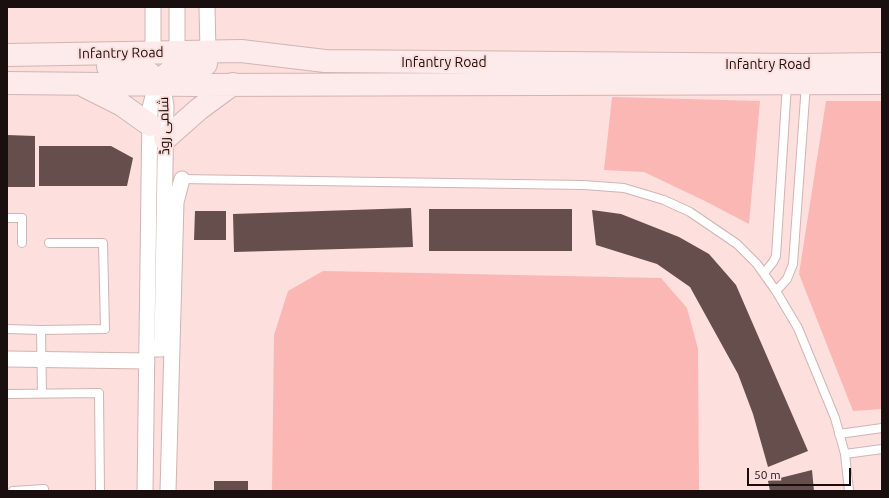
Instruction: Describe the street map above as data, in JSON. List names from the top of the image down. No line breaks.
{"streets":{"main road":["Infantry Road"],"street":["شامی روڈ"]},"crossings":[["Infantry Road","شامی روڈ"]],"scale_bar":"50 m"}
